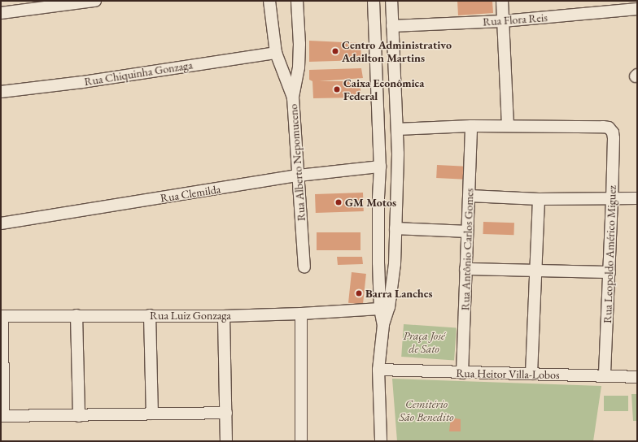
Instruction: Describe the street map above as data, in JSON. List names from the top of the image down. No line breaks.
{"streets":{"street":["Rua Flora Reis","Rua Chiquinha Gonzaga","Rua Alberto Nepomuceno","Rua Clemilda","Rua Antônio Carlos Gomes","Rua Leopoldo Américo Miguez","Rua Luiz Gonzaga","Rua Heitor Villa-Lobos"]},"crossings":[["Rua Alberto Nepomuceno","Rua Clemilda"],["Rua Antônio Carlos Gomes","Rua Heitor Villa-Lobos"],["Rua Leopoldo Américo Miguez","Rua Heitor Villa-Lobos"]],"parks":["Praça José de Sato","Cemitério São Benedito"],"places":["Centro Administrativo Adailton Martins","Caixa Econômica Federal","GM Motos","Barra Lanches"]}
